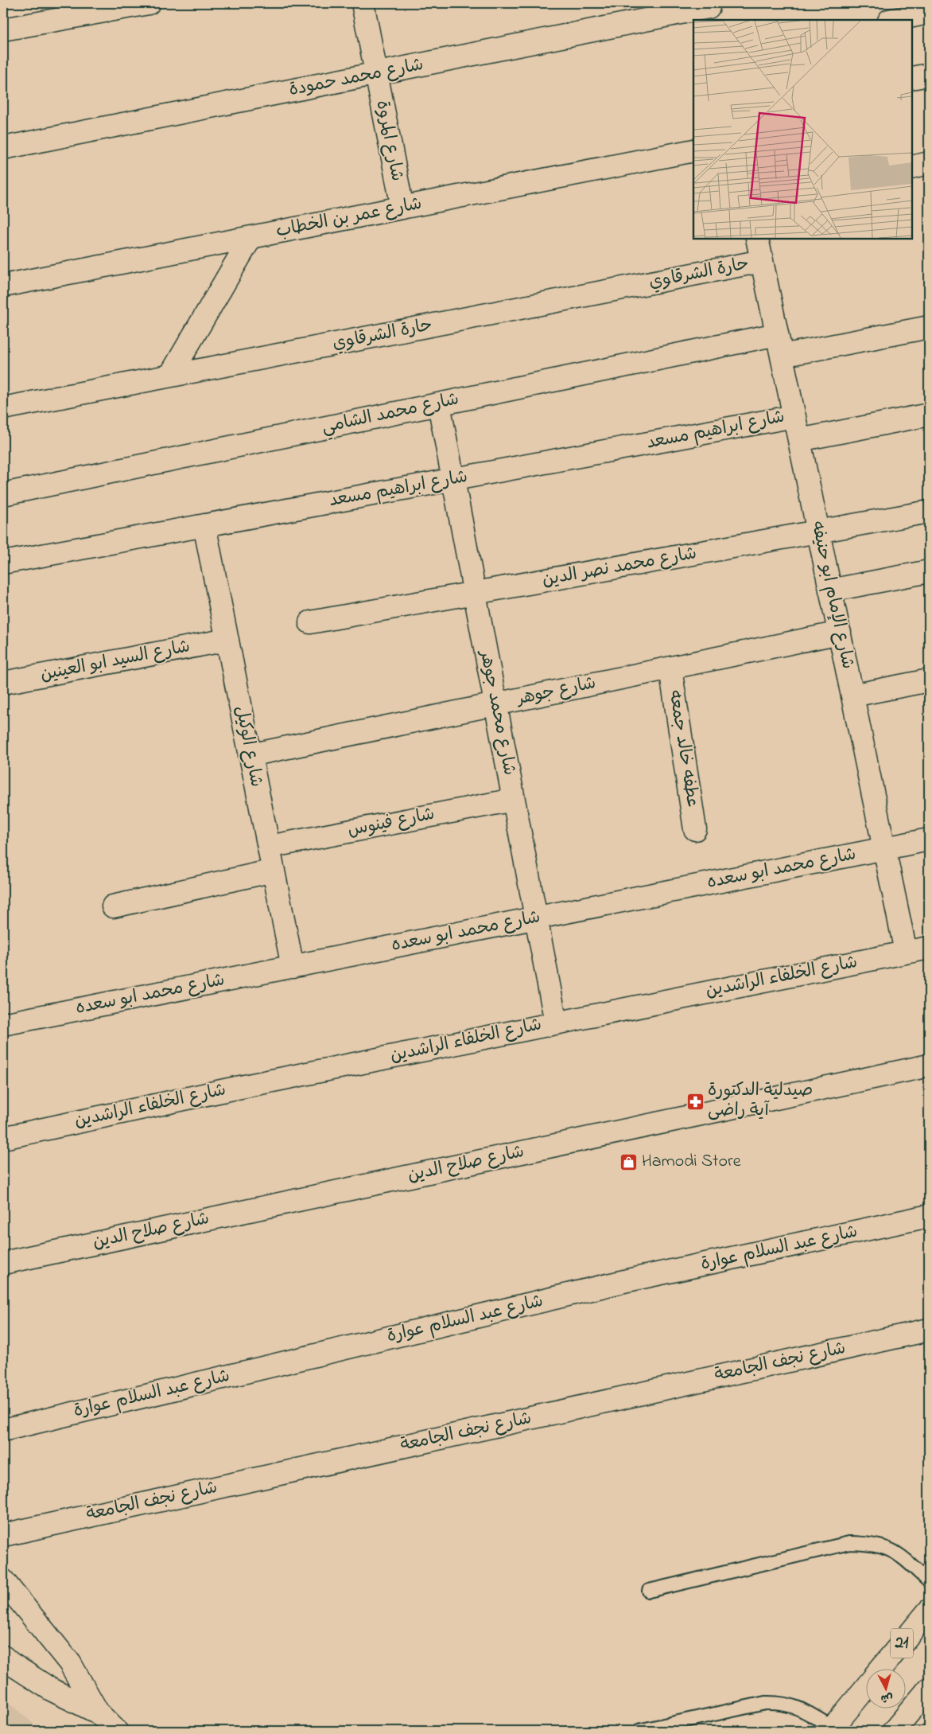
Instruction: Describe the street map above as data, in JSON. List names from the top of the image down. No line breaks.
{"streets":{"main road":["شارع محمد حمودة","شارع المروة","شارع عمر بن الخطاب","حارة الشرقاوي","شارع محمد الشامي","شارع ابراهيم مسعد","شارع محمد نصر الدين","شارع الإمام ابو حنيفه","شارع السيد ابو العينين","شارع جوهر","شارع محمد جوهر","شارع الوكيل","عطفه خالد جمعه","شارع فينوس","شارع محمد ابو سعده","شارع الخلفاء الراشدين","شارع صلاح الدين","شارع عبد السلام عوارة","شارع نجف الجامعة","21"]},"crossings":[["شارع محمد حمودة","شارع المروة"],["شارع المروة","شارع عمر بن الخطاب"],["حارة الشرقاوي","شارع الإمام ابو حنيفه"],["شارع محمد الشامي","شارع الإمام ابو حنيفه"],["شارع محمد الشامي","شارع محمد جوهر"],["شارع ابراهيم مسعد","شارع الإمام ابو حنيفه"],["شارع ابراهيم مسعد","شارع محمد جوهر"],["شارع ابراهيم مسعد","شارع الوكيل"],["شارع محمد نصر الدين","شارع الإمام ابو حنيفه"],["شارع محمد نصر الدين","شارع محمد جوهر"],["شارع الإمام ابو حنيفه","شارع جوهر"],["شارع الإمام ابو حنيفه","شارع محمد ابو سعده"],["شارع الإمام ابو حنيفه","شارع الخلفاء الراشدين"],["شارع السيد ابو العينين","شارع الوكيل"],["شارع جوهر","شارع محمد جوهر"],["شارع جوهر","شارع الوكيل"],["شارع جوهر","عطفه خالد جمعه"],["شارع محمد جوهر","شارع فينوس"],["شارع محمد جوهر","شارع محمد ابو سعده"],["شارع محمد جوهر","شارع الخلفاء الراشدين"],["شارع الوكيل","شارع فينوس"],["شارع الوكيل","شارع محمد ابو سعده"]],"places":{"pharmacy":["صيدلية الدكتورة آية راضى"],"shop":["Hamodi Store"]},"north":"bottom"}
